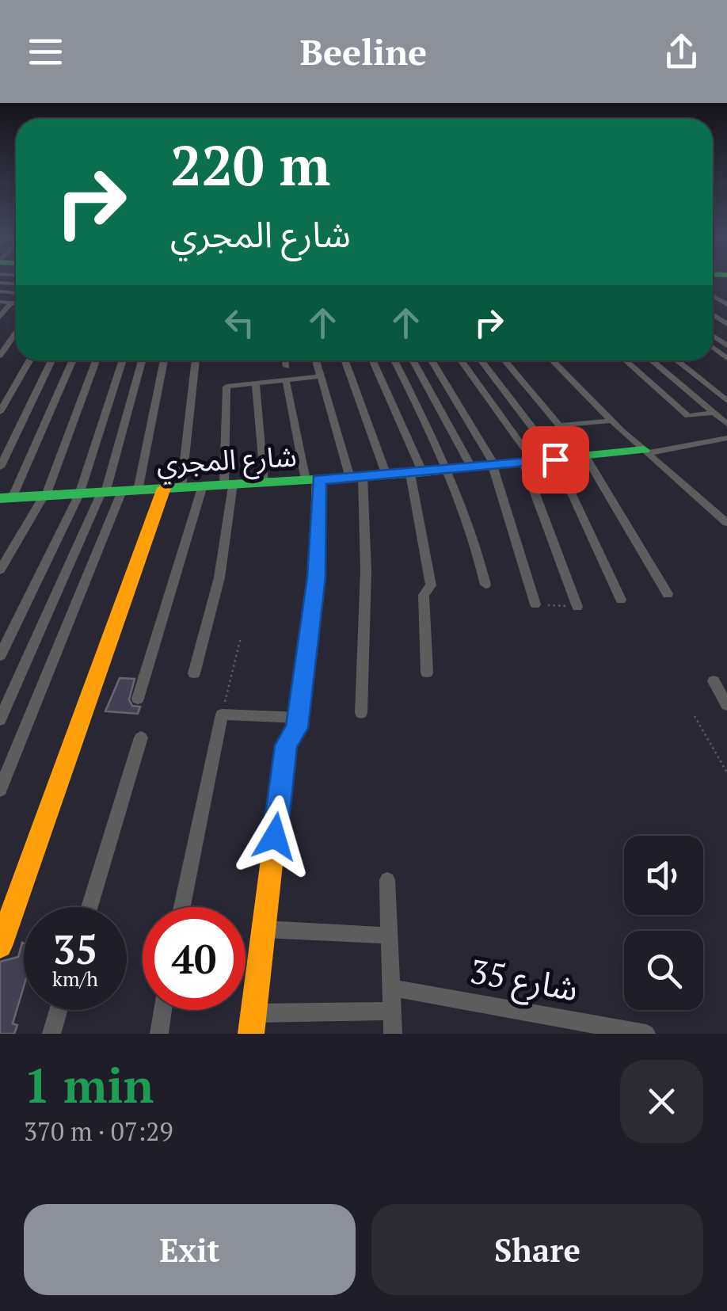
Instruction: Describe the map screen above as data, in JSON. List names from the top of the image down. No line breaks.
{"streets":{"street":["شارع المجري","شارع 35"]},"page":{"header":"Beeline","turn":["220 m","شارع المجري"],"speed":"35 km/h","limit":"40","heading":["1 min","370 m · 07:29"],"buttons":["Exit","Share"]}}
